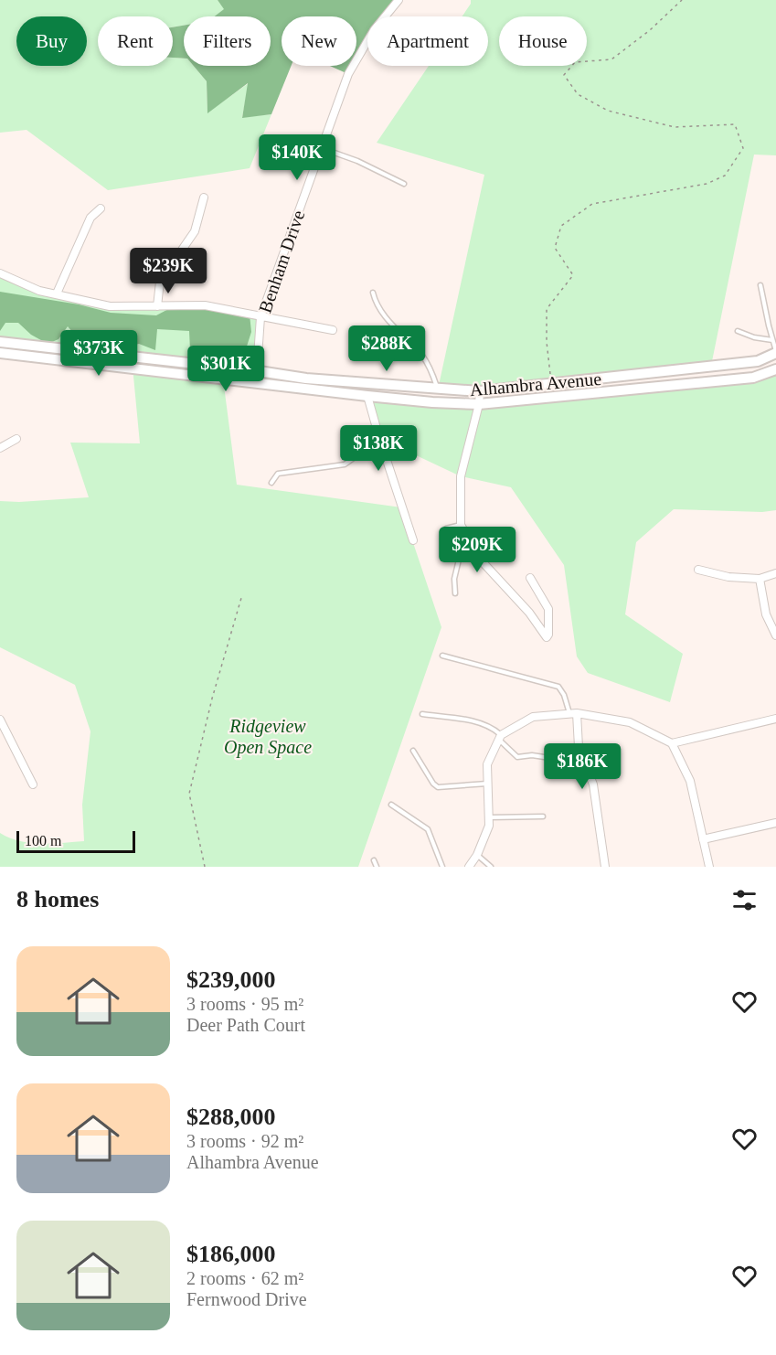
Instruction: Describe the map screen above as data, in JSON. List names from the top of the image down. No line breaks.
{"streets":{"main road":["Alhambra Avenue"],"street":["Benham Drive"]},"crossings":[["Benham Drive","Alhambra Avenue"]],"parks":["Ridgeview Open Space"],"scale_bar":"100 m","page":{"chip":["Buy","Rent","Filters","New","Apartment","House"],"price":["$140K","$239K","$288K","$373K","$301K","$138K","$209K","$186K"],"scale":"100 m","heading":"8 homes","list":[{"name":"$239,000","note":"3 rooms · 95 m² · Deer Path Court"},{"name":"$288,000","note":"3 rooms · 92 m² · Alhambra Avenue"},{"name":"$186,000","note":"2 rooms · 62 m² · Fernwood Drive"}]}}
